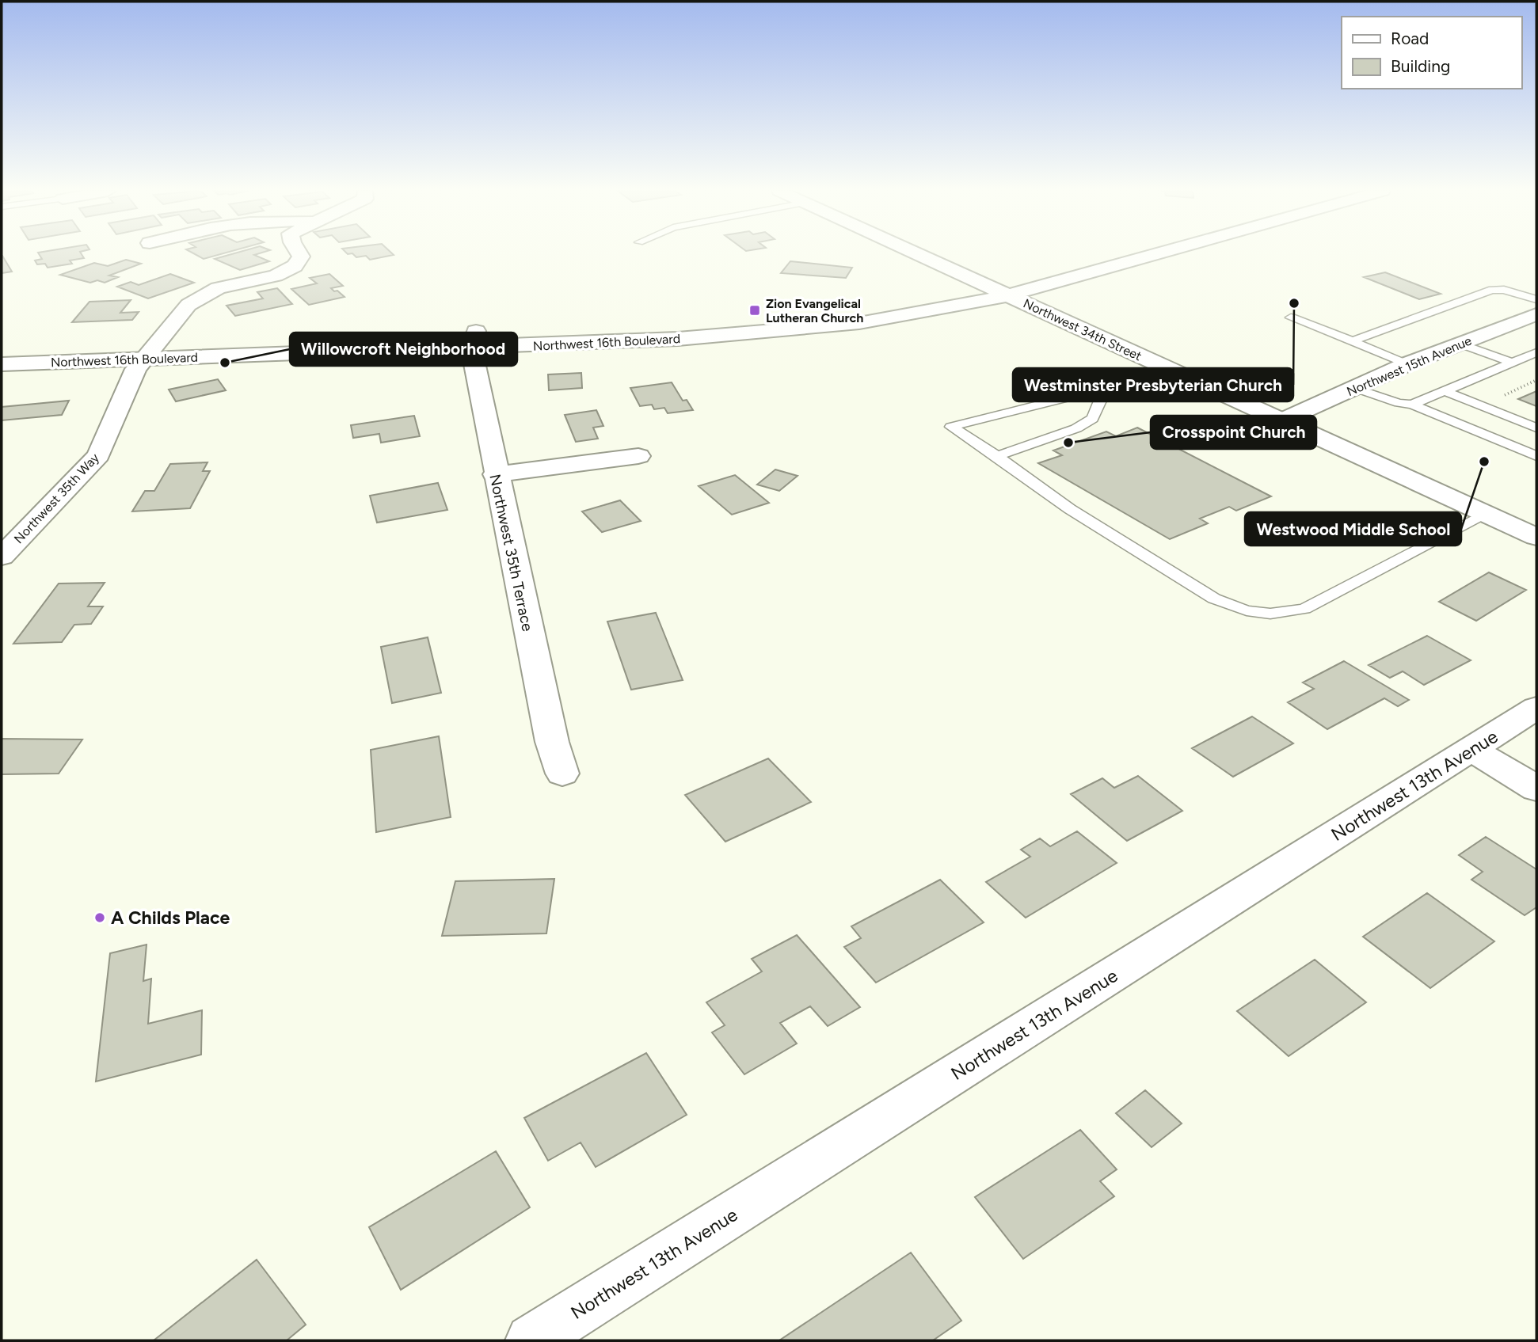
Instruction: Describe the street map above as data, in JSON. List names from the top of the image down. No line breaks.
{"streets":{"main road":["Northwest 34th Street","Northwest 16th Boulevard","Northwest 15th Avenue","Northwest 35th Way","Northwest 35th Terrace","Northwest 13th Avenue"]},"crossings":[["Northwest 34th Street","Northwest 16th Boulevard"],["Northwest 34th Street","Northwest 15th Avenue"],["Northwest 16th Boulevard","Northwest 35th Way"],["Northwest 16th Boulevard","Northwest 35th Terrace"]],"places":{"other":["Westminster Presbyterian Church","Willowcroft Neighborhood","Crosspoint Church","Westwood Middle School","A Childs Place"],"transit":["Zion Evangelical Lutheran Church"]},"legend":["Road","Building"]}
